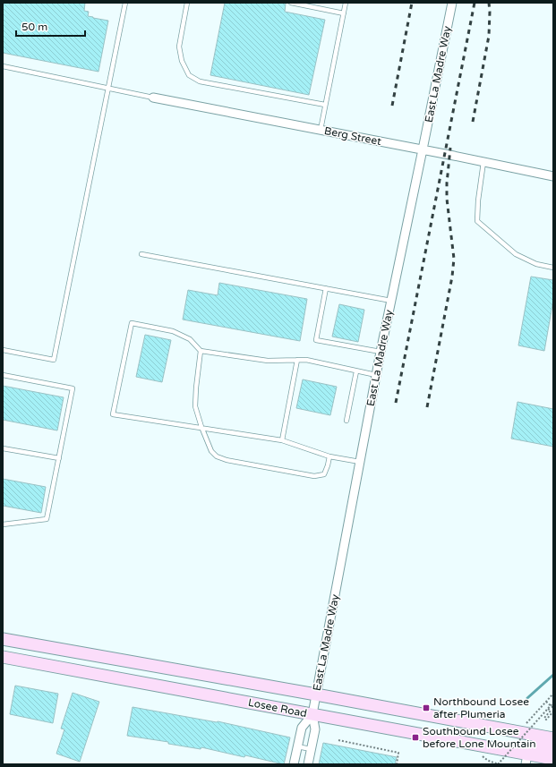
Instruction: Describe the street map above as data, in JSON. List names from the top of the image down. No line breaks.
{"streets":{"main road":["Losee Road"],"street":["East La Madre Way","Berg Street"]},"crossings":[["East La Madre Way","Berg Street"],["East La Madre Way","Losee Road"]],"places":{"transit":["Northbound Losee after Plumeria","Southbound Losee before Lone Mountain"]},"scale_bar":"50 m"}
